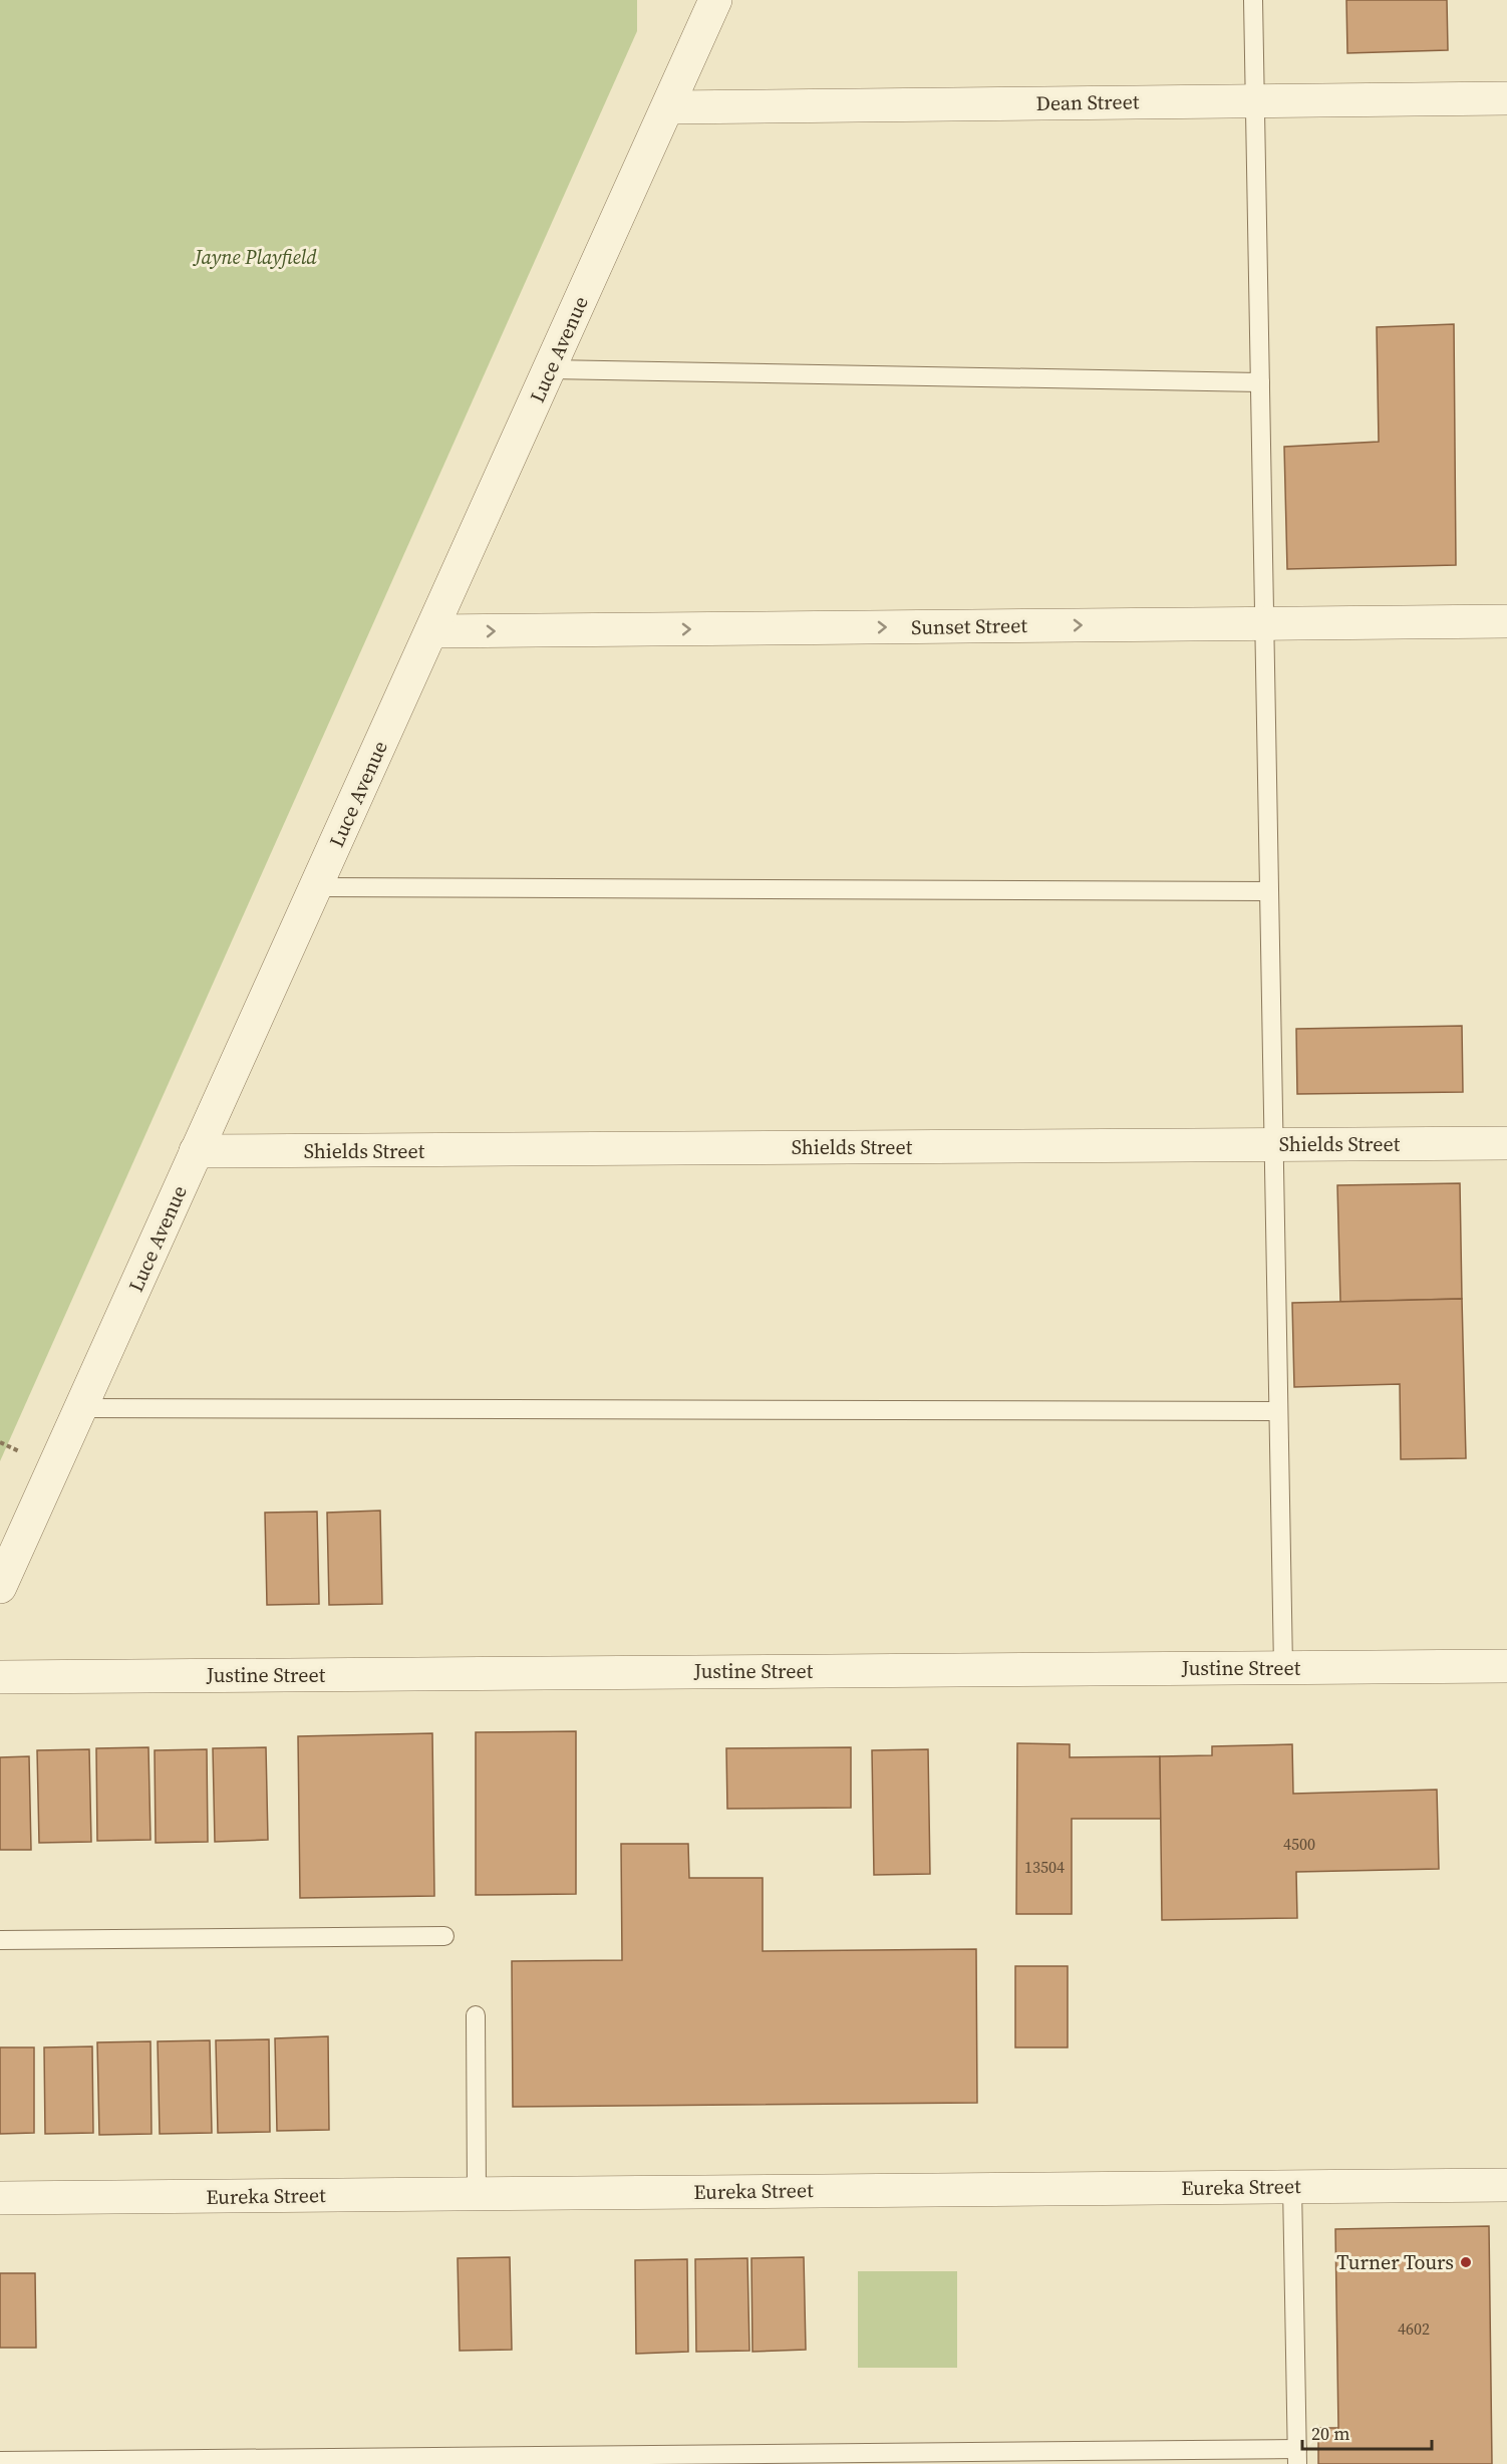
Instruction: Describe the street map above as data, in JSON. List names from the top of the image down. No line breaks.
{"streets":{"street":["Dean Street","Luce Avenue","Sunset Street","Shields Street","Justine Street","Eureka Street"]},"crossings":[["Dean Street","Luce Avenue"],["Luce Avenue","Sunset Street"],["Luce Avenue","Shields Street"]],"one_way":["Sunset Street"],"parks":["Jayne Playfield"],"places":["Turner Tours"],"house_numbers":["4500","13504","4602"],"scale_bar":"20 m"}
